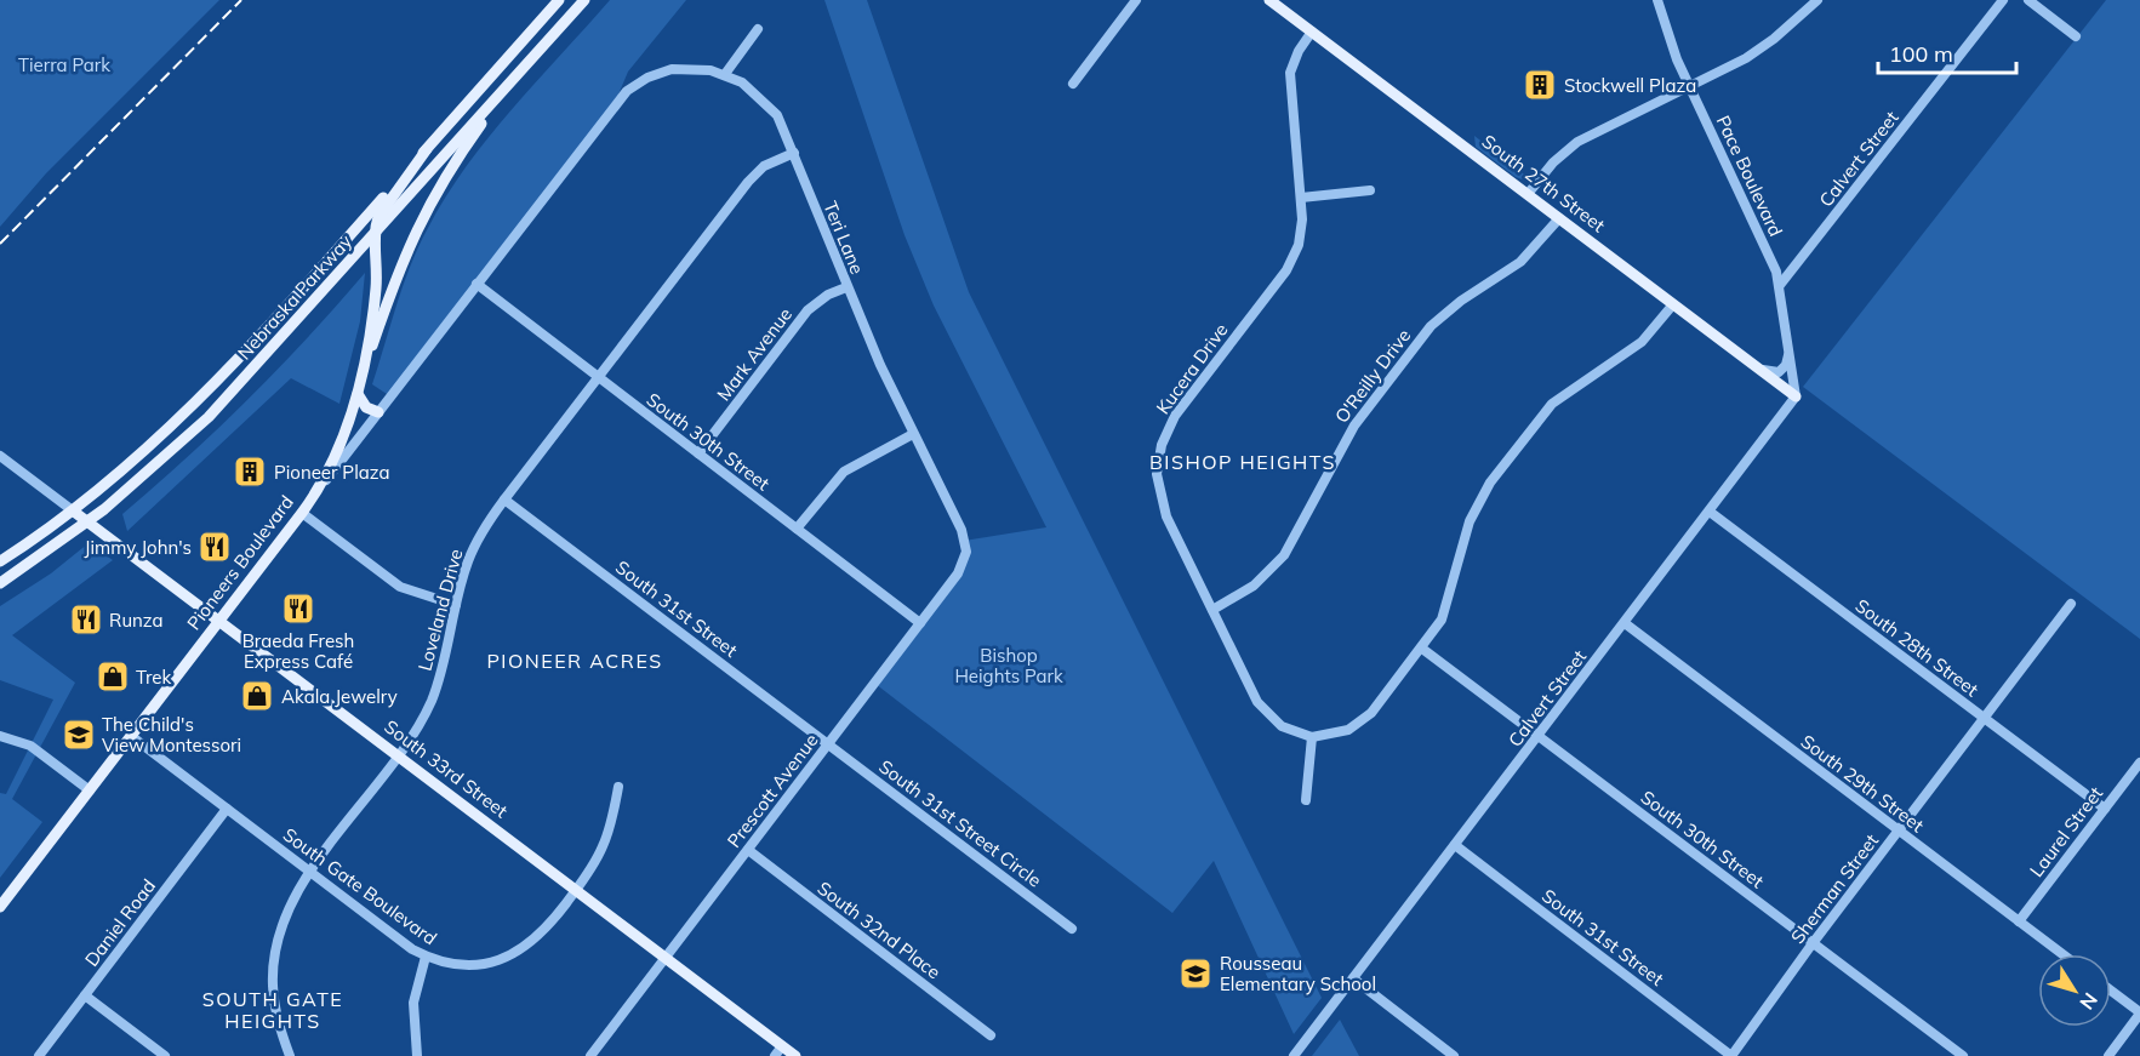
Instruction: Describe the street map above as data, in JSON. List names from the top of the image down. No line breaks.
{"streets":{"main road":["South 27th Street","Nebraska Parkway","Pioneers Boulevard","South 33rd Street"],"street":["Calvert Street","Pace Boulevard","Teri Lane","Mark Avenue","Kucera Drive","O'Reilly Drive","South 30th Street","South 31st Street","Loveland Drive","South 28th Street","South 29th Street","Prescott Avenue","South 31st Street Circle","Laurel Street","South Gate Boulevard","Sherman Street","Daniel Road","South 32nd Place"]},"crossings":[["Calvert Street","Pace Boulevard"],["Calvert Street","South 27th Street"],["Calvert Street","South 30th Street"],["Calvert Street","South 31st Street"],["Calvert Street","South 28th Street"],["Calvert Street","South 29th Street"],["South 27th Street","Kucera Drive"],["South 27th Street","O'Reilly Drive"],["Teri Lane","Mark Avenue"],["Teri Lane","Pioneers Boulevard"],["Teri Lane","Loveland Drive"],["Teri Lane","Prescott Avenue"],["Nebraska Parkway","South 33rd Street"],["Mark Avenue","South 30th Street"],["Kucera Drive","O'Reilly Drive"],["South 30th Street","Pioneers Boulevard"],["South 30th Street","Loveland Drive"],["South 30th Street","Prescott Avenue"],["South 30th Street","Sherman Street"],["Pioneers Boulevard","South 33rd Street"],["Pioneers Boulevard","South Gate Boulevard"],["South 31st Street","Loveland Drive"],["South 31st Street","Prescott Avenue"],["South 31st Street","South 31st Street Circle"],["South 31st Street","Sherman Street"],["Loveland Drive","South 33rd Street"],["Loveland Drive","South Gate Boulevard"],["South 28th Street","Laurel Street"],["South 28th Street","Sherman Street"],["South 33rd Street","Prescott Avenue"],["South 33rd Street","South Gate Boulevard"],["South 29th Street","Laurel Street"],["South 29th Street","Sherman Street"],["Prescott Avenue","South 31st Street Circle"],["Prescott Avenue","South 32nd Place"],["South Gate Boulevard","Daniel Road"]],"districts":["BISHOP HEIGHTS","PIONEER ACRES","SOUTH GATE HEIGHTS"],"parks":["Tierra Park","Bishop Heights Park"],"places":{"building":["Stockwell Plaza","Pioneer Plaza"],"restaurant":["Jimmy John's","Braeda Fresh Express Café","Runza"],"shop":["Trek","Akala Jewelry"],"school or university":["The Child's View Montessori","Rousseau Elementary School"]},"scale_bar":"100 m","north":"bottom right"}
